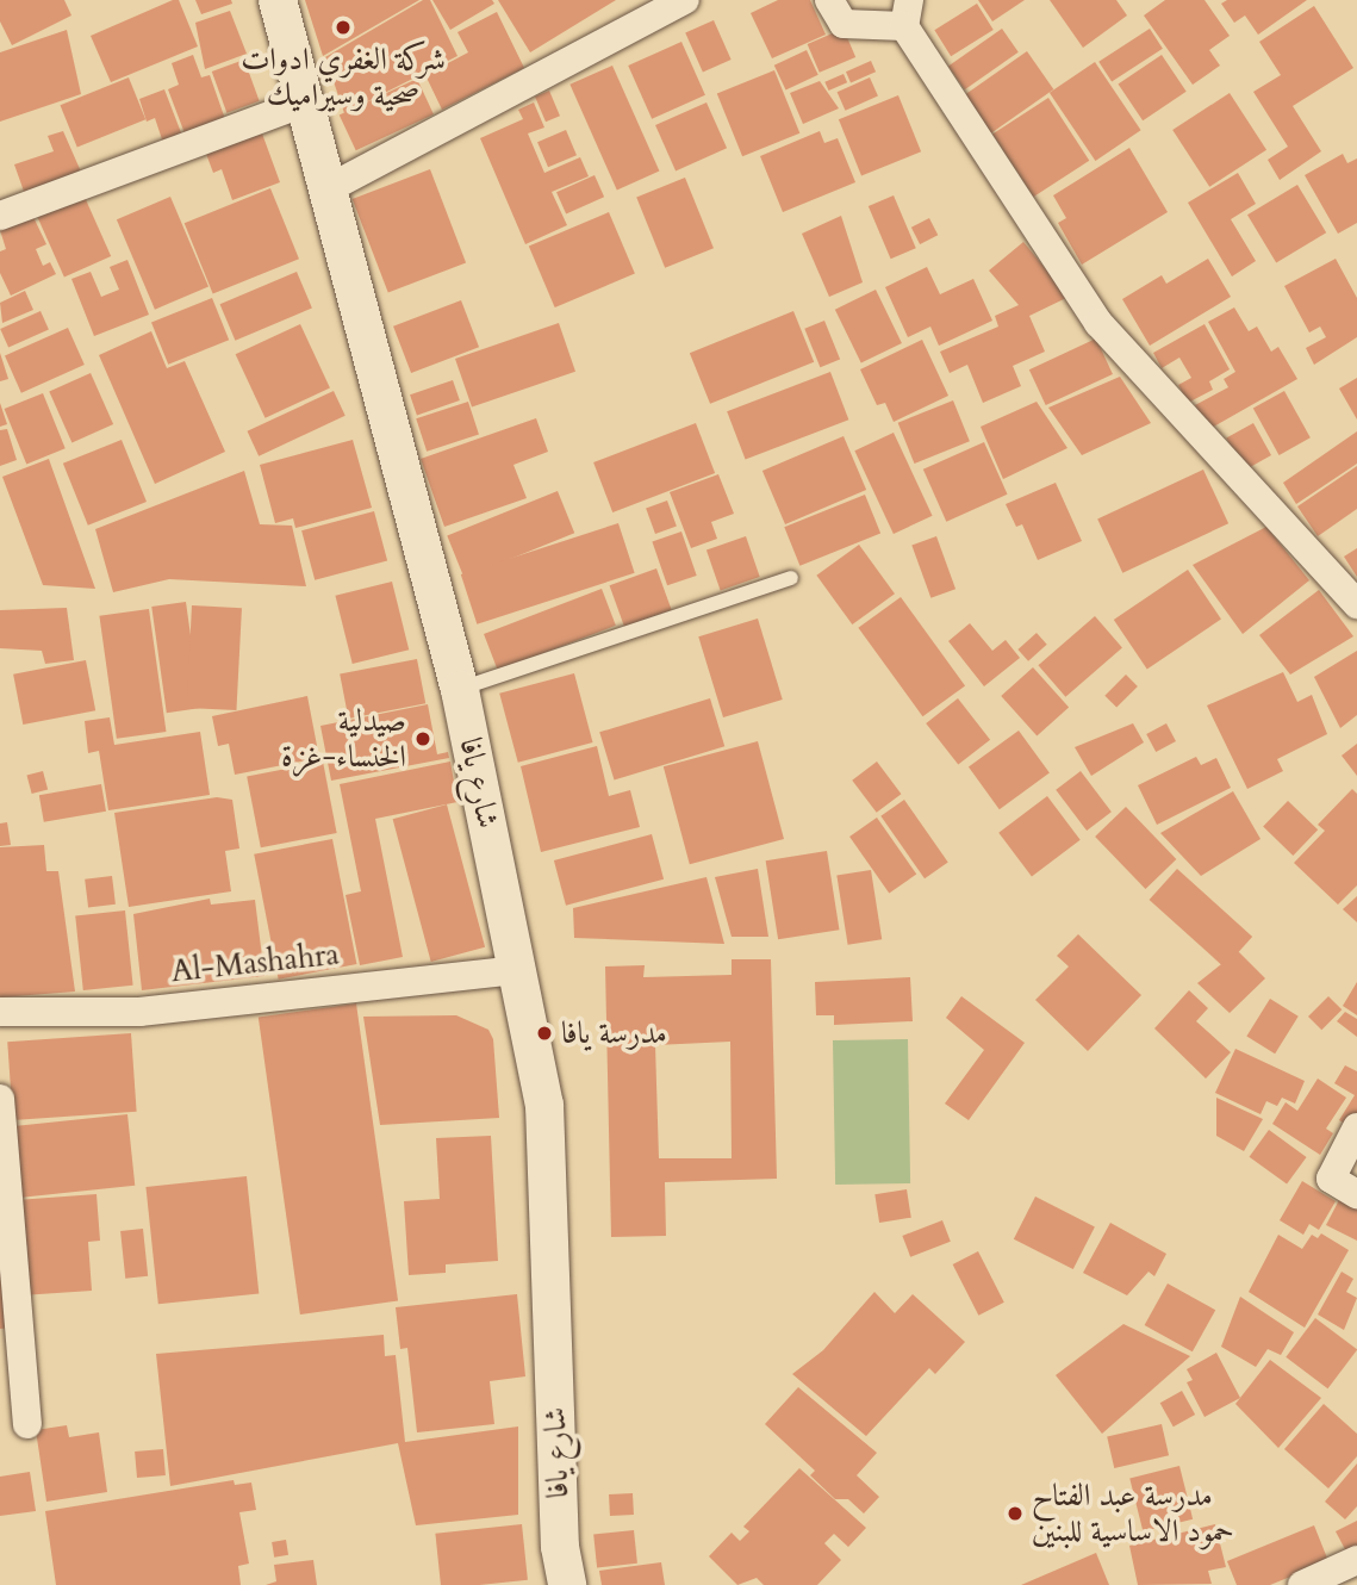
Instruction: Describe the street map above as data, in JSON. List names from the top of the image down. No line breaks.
{"streets":{"street":["شارع يافا","Al-Mashahra"]},"crossings":[["شارع يافا","Al-Mashahra"]],"places":["شركة الغفري ادوات صحية وسيراميك","صيدلية الخنساء-غزة","مدرسة يافا","مدرسة عبد الفتاح حمود الاساسية للبنين"]}
